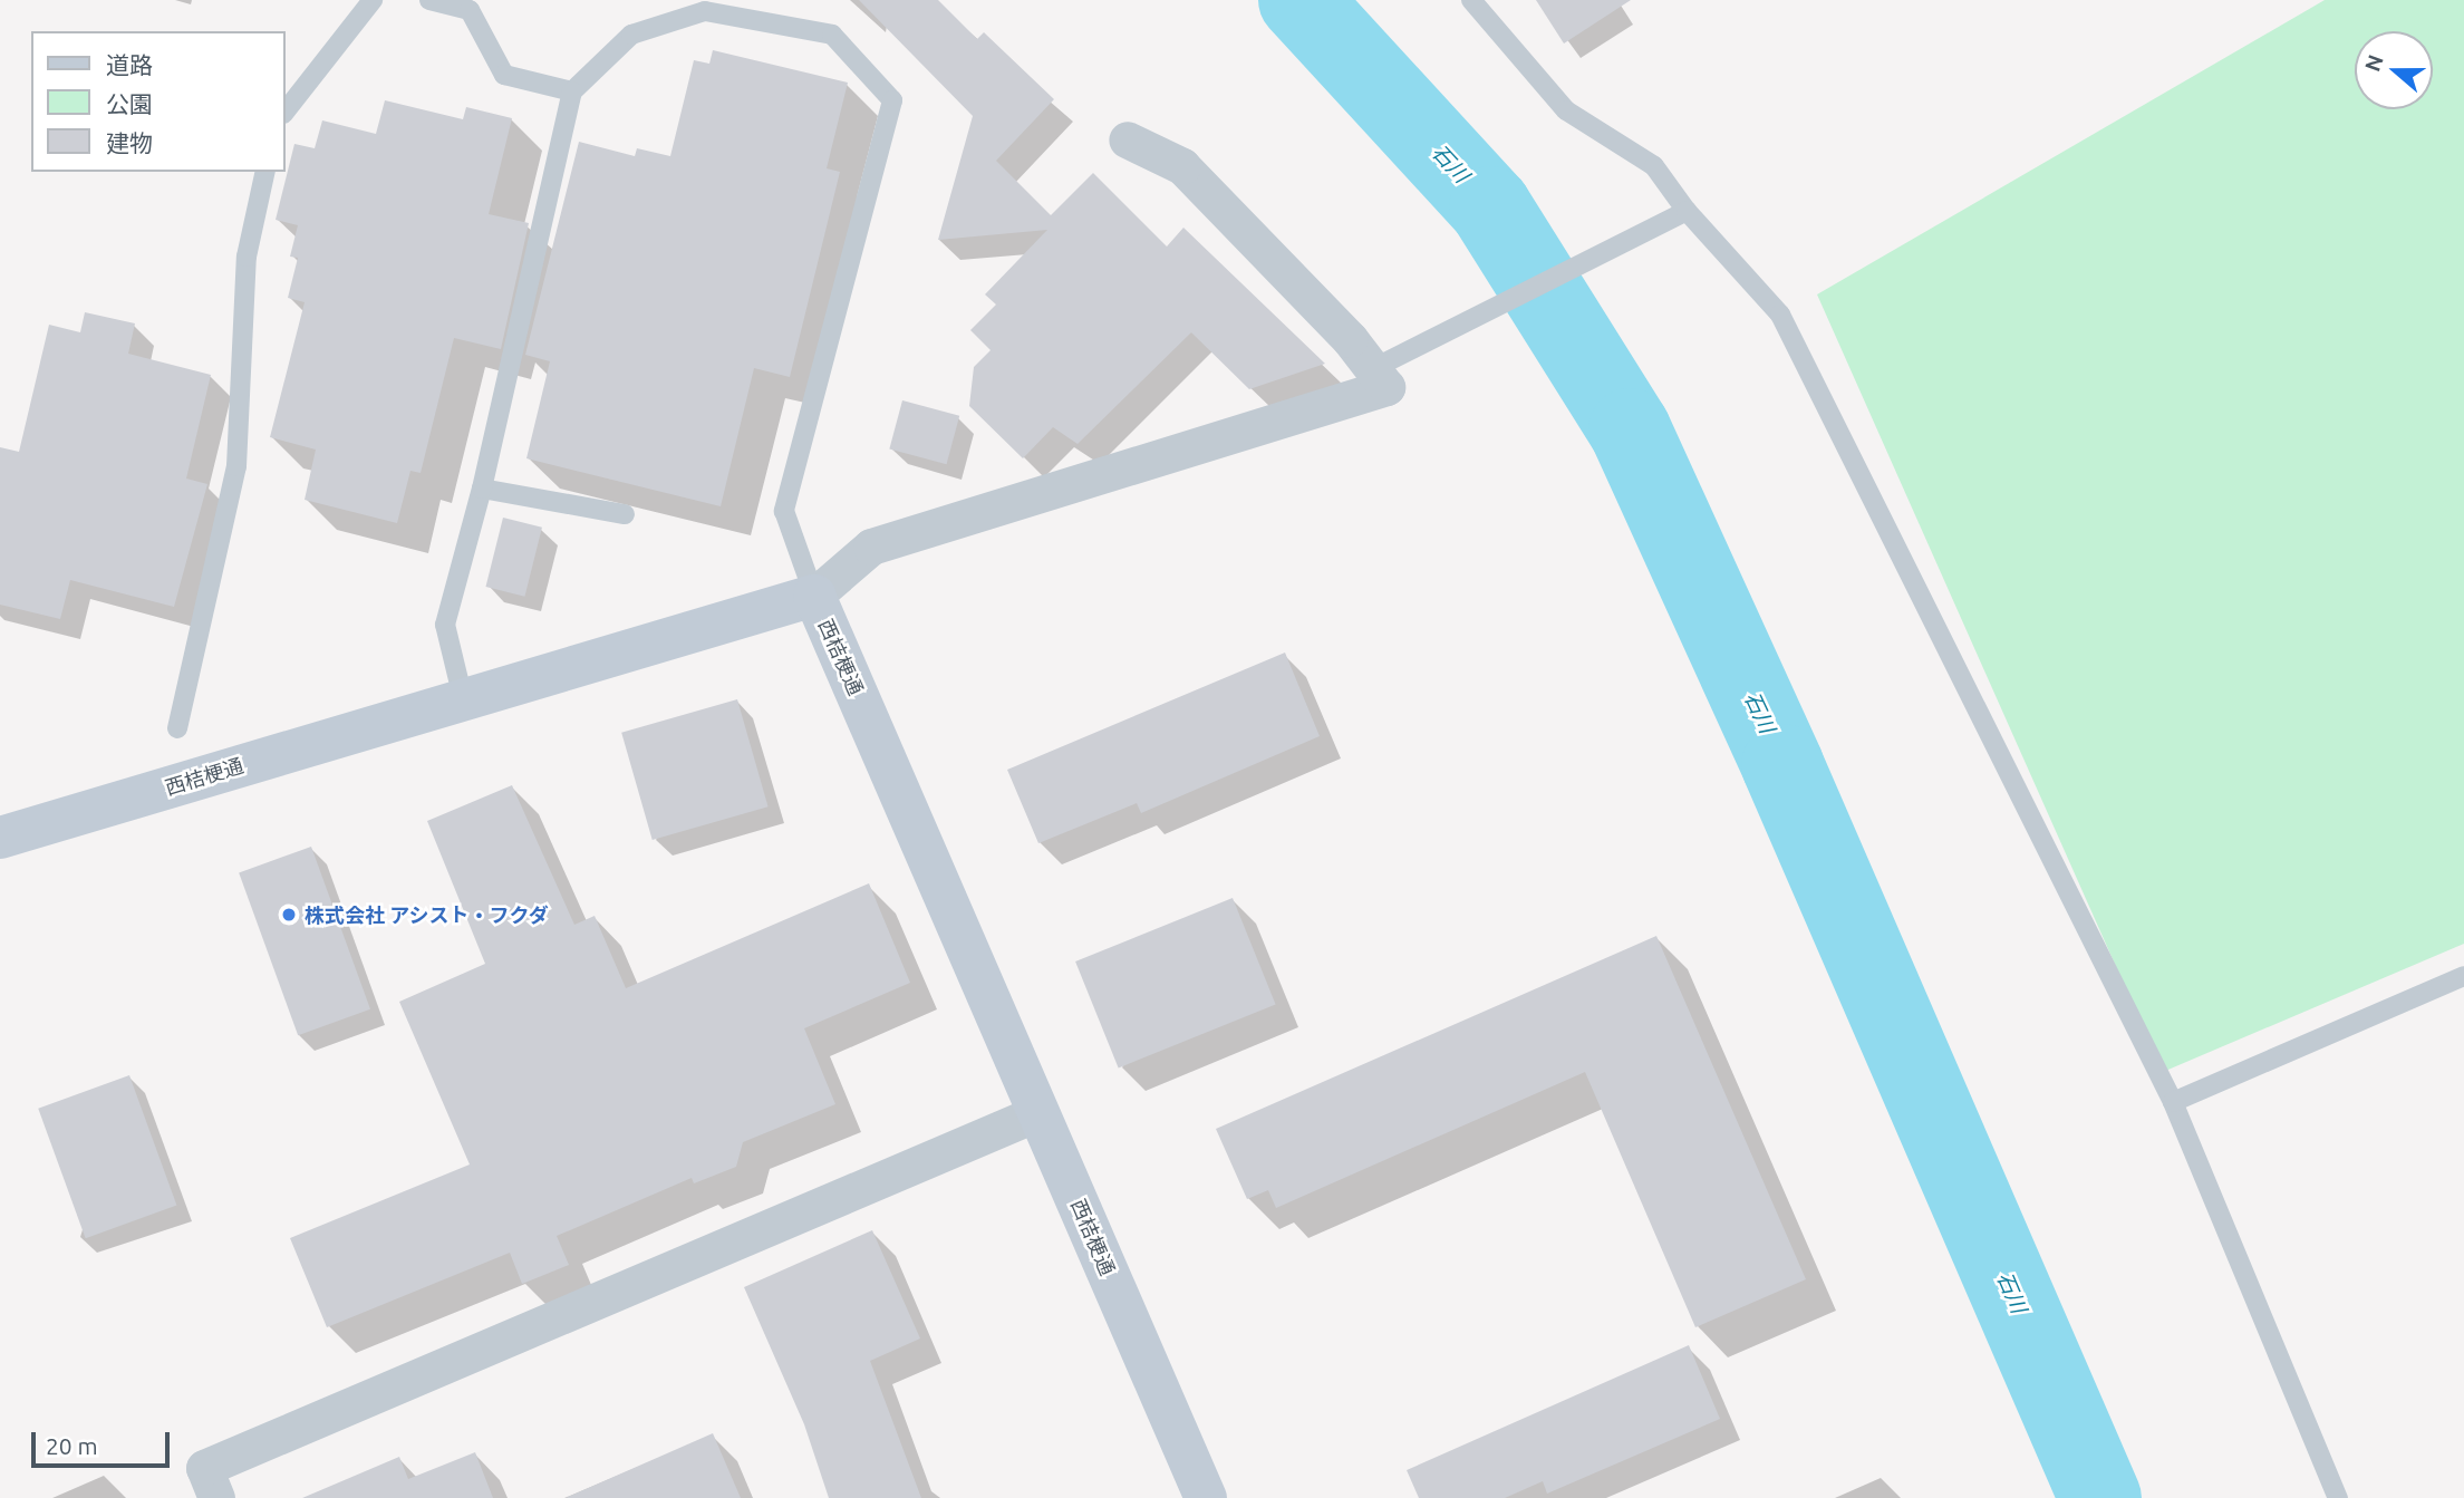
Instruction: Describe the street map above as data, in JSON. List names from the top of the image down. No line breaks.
{"streets":{"street":["西桔梗通"]},"water":["石川"],"places":["株式会社 アシスト・フクダ"],"legend":["道路","公園","建物"],"scale_bar":"20 m","north":"left"}
